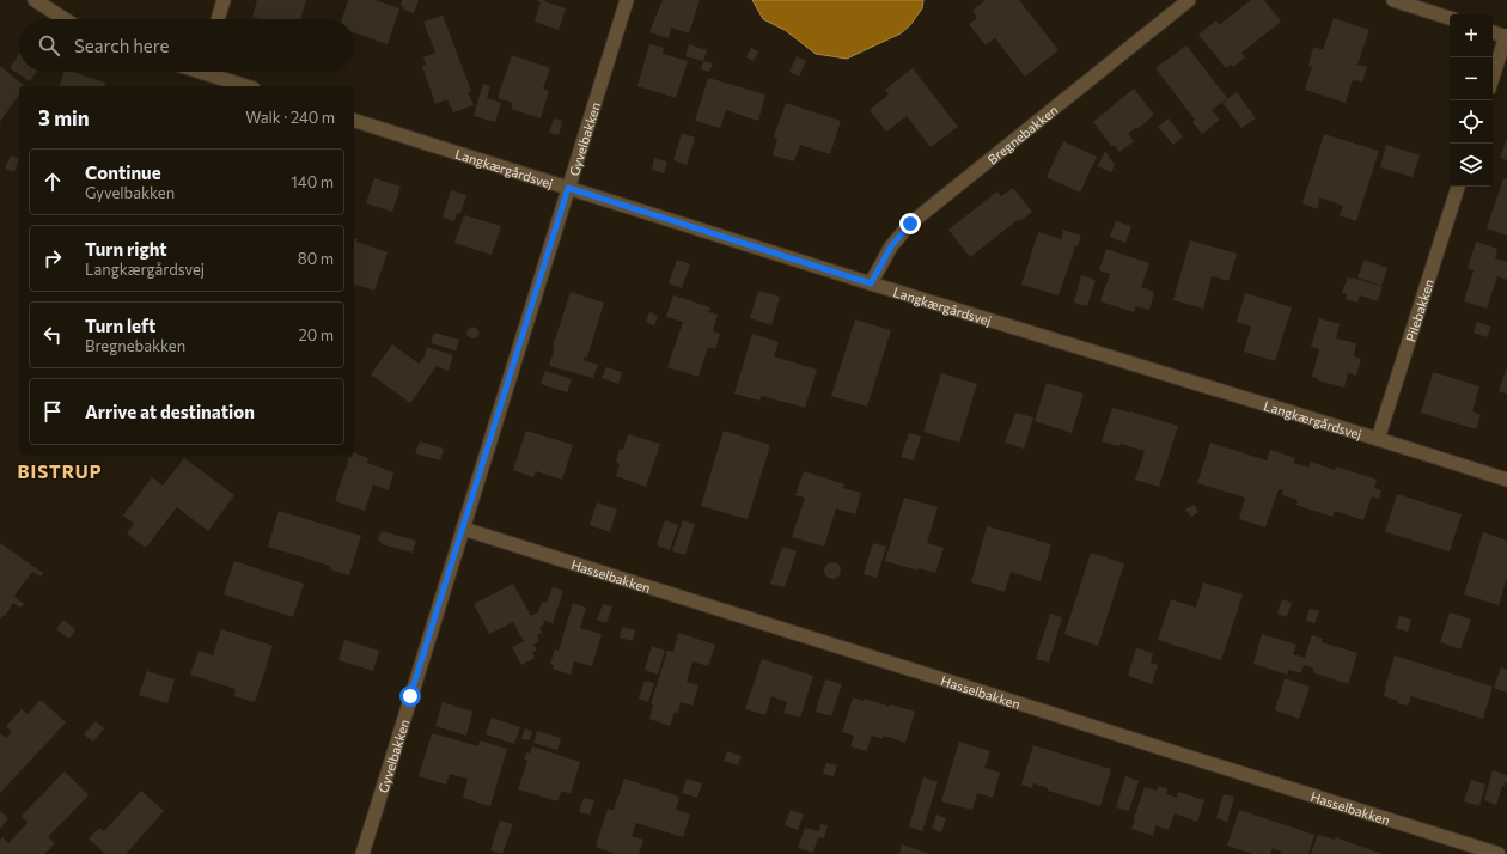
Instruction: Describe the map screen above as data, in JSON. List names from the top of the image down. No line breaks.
{"streets":{"street":["Bregnebakken","Gyvelbakken","Langkærgårdsvej","Pilebakken","Hasselbakken"]},"crossings":[["Bregnebakken","Langkærgårdsvej"],["Gyvelbakken","Langkærgårdsvej"],["Gyvelbakken","Hasselbakken"],["Langkærgårdsvej","Pilebakken"]],"districts":["BISTRUP"],"page":{"map_buttons":["+","−"],"search":"Search here","heading":["3 min","Walk · 240 m"],"list":[["Continue","Gyvelbakken","140 m"],["Turn right","Langkærgårdsvej","80 m"],["Turn left","Bregnebakken","20 m"],"Arrive at destination"]}}
